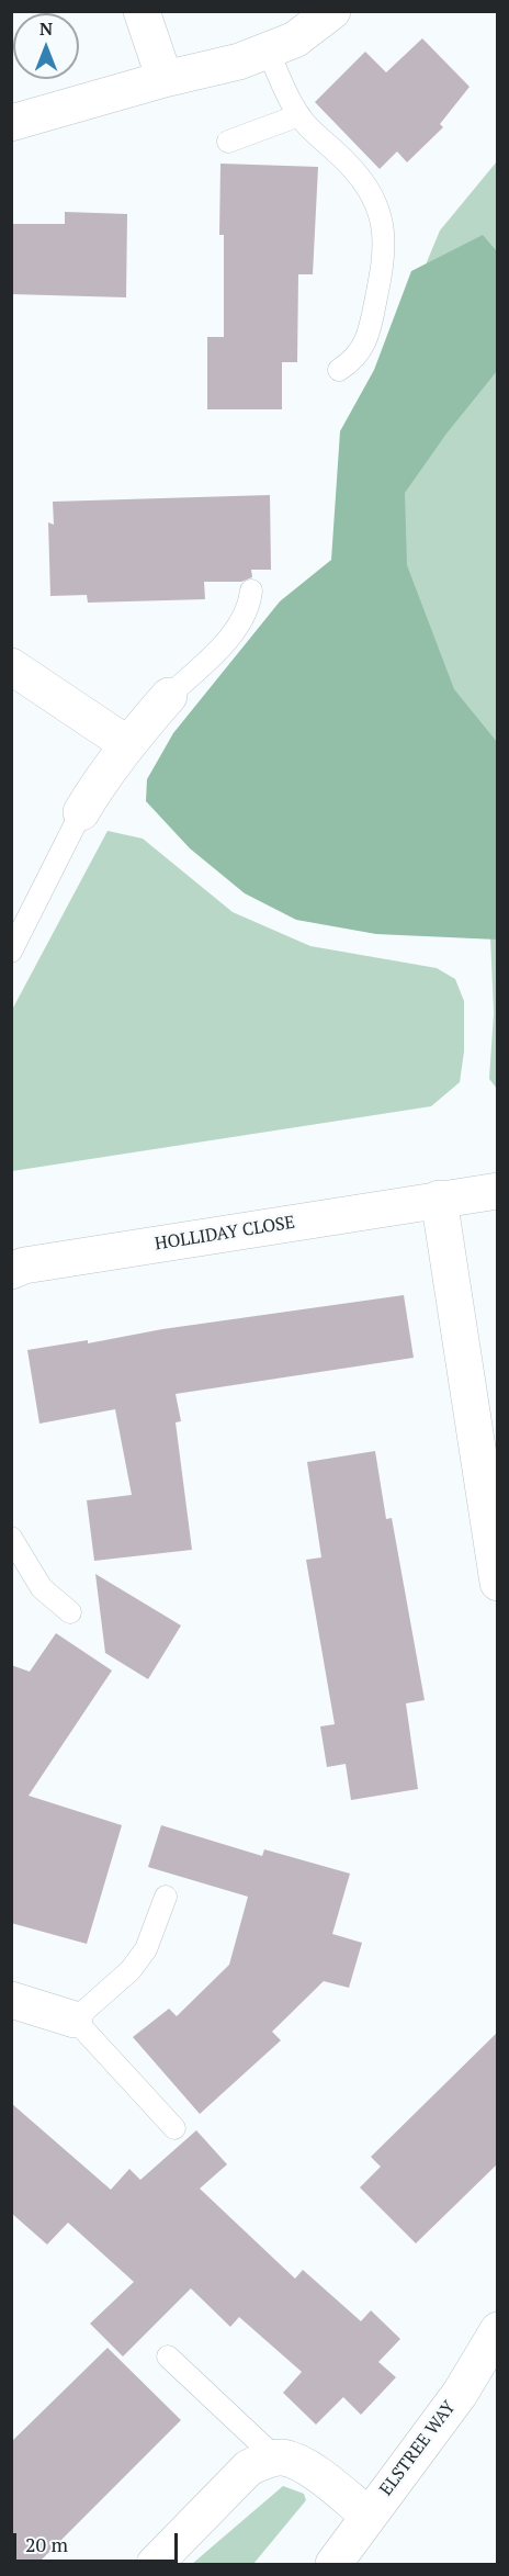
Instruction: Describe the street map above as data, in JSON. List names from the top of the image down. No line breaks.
{"streets":{"street":["HOLLIDAY CLOSE","ELSTREE WAY"]},"scale_bar":"20 m","north":"top"}
